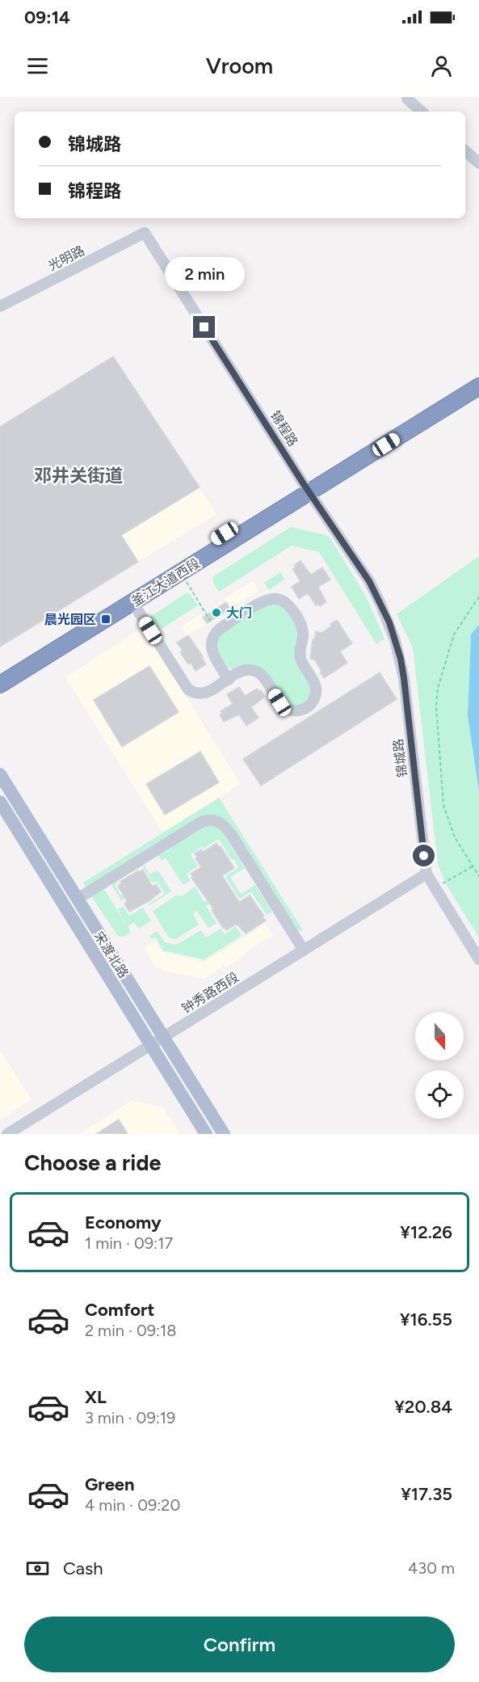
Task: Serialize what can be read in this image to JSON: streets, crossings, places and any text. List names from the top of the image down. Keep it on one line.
{"streets":{"highway":["釜江大道西段"],"main road":["宋渡北路"],"street":["光明路","锦程路","锦城路","钟秀路西段"]},"crossings":[["光明路","锦程路"],["锦程路","釜江大道西段"],["锦程路","锦城路"],["锦城路","钟秀路西段"],["宋渡北路","钟秀路西段"]],"districts":["邓井关街道"],"places":{"other":["大门"],"transit":["晨光园区"]},"north":"bottom","page":{"status":"09:14","header":"Vroom","banner":["锦城路","锦程路"],"bubble":"2 min","heading":"Choose a ride","list":[{"name":"Economy","note":"1 min · 09:17","value":"¥12.26"},{"name":"Comfort","note":"2 min · 09:18","value":"¥16.55"},{"name":"XL","note":"3 min · 09:19","value":"¥20.84"},{"name":"Green","note":"4 min · 09:20","value":"¥17.35"}],"pay":["Cash","430 m"],"buttons":"Confirm"}}
